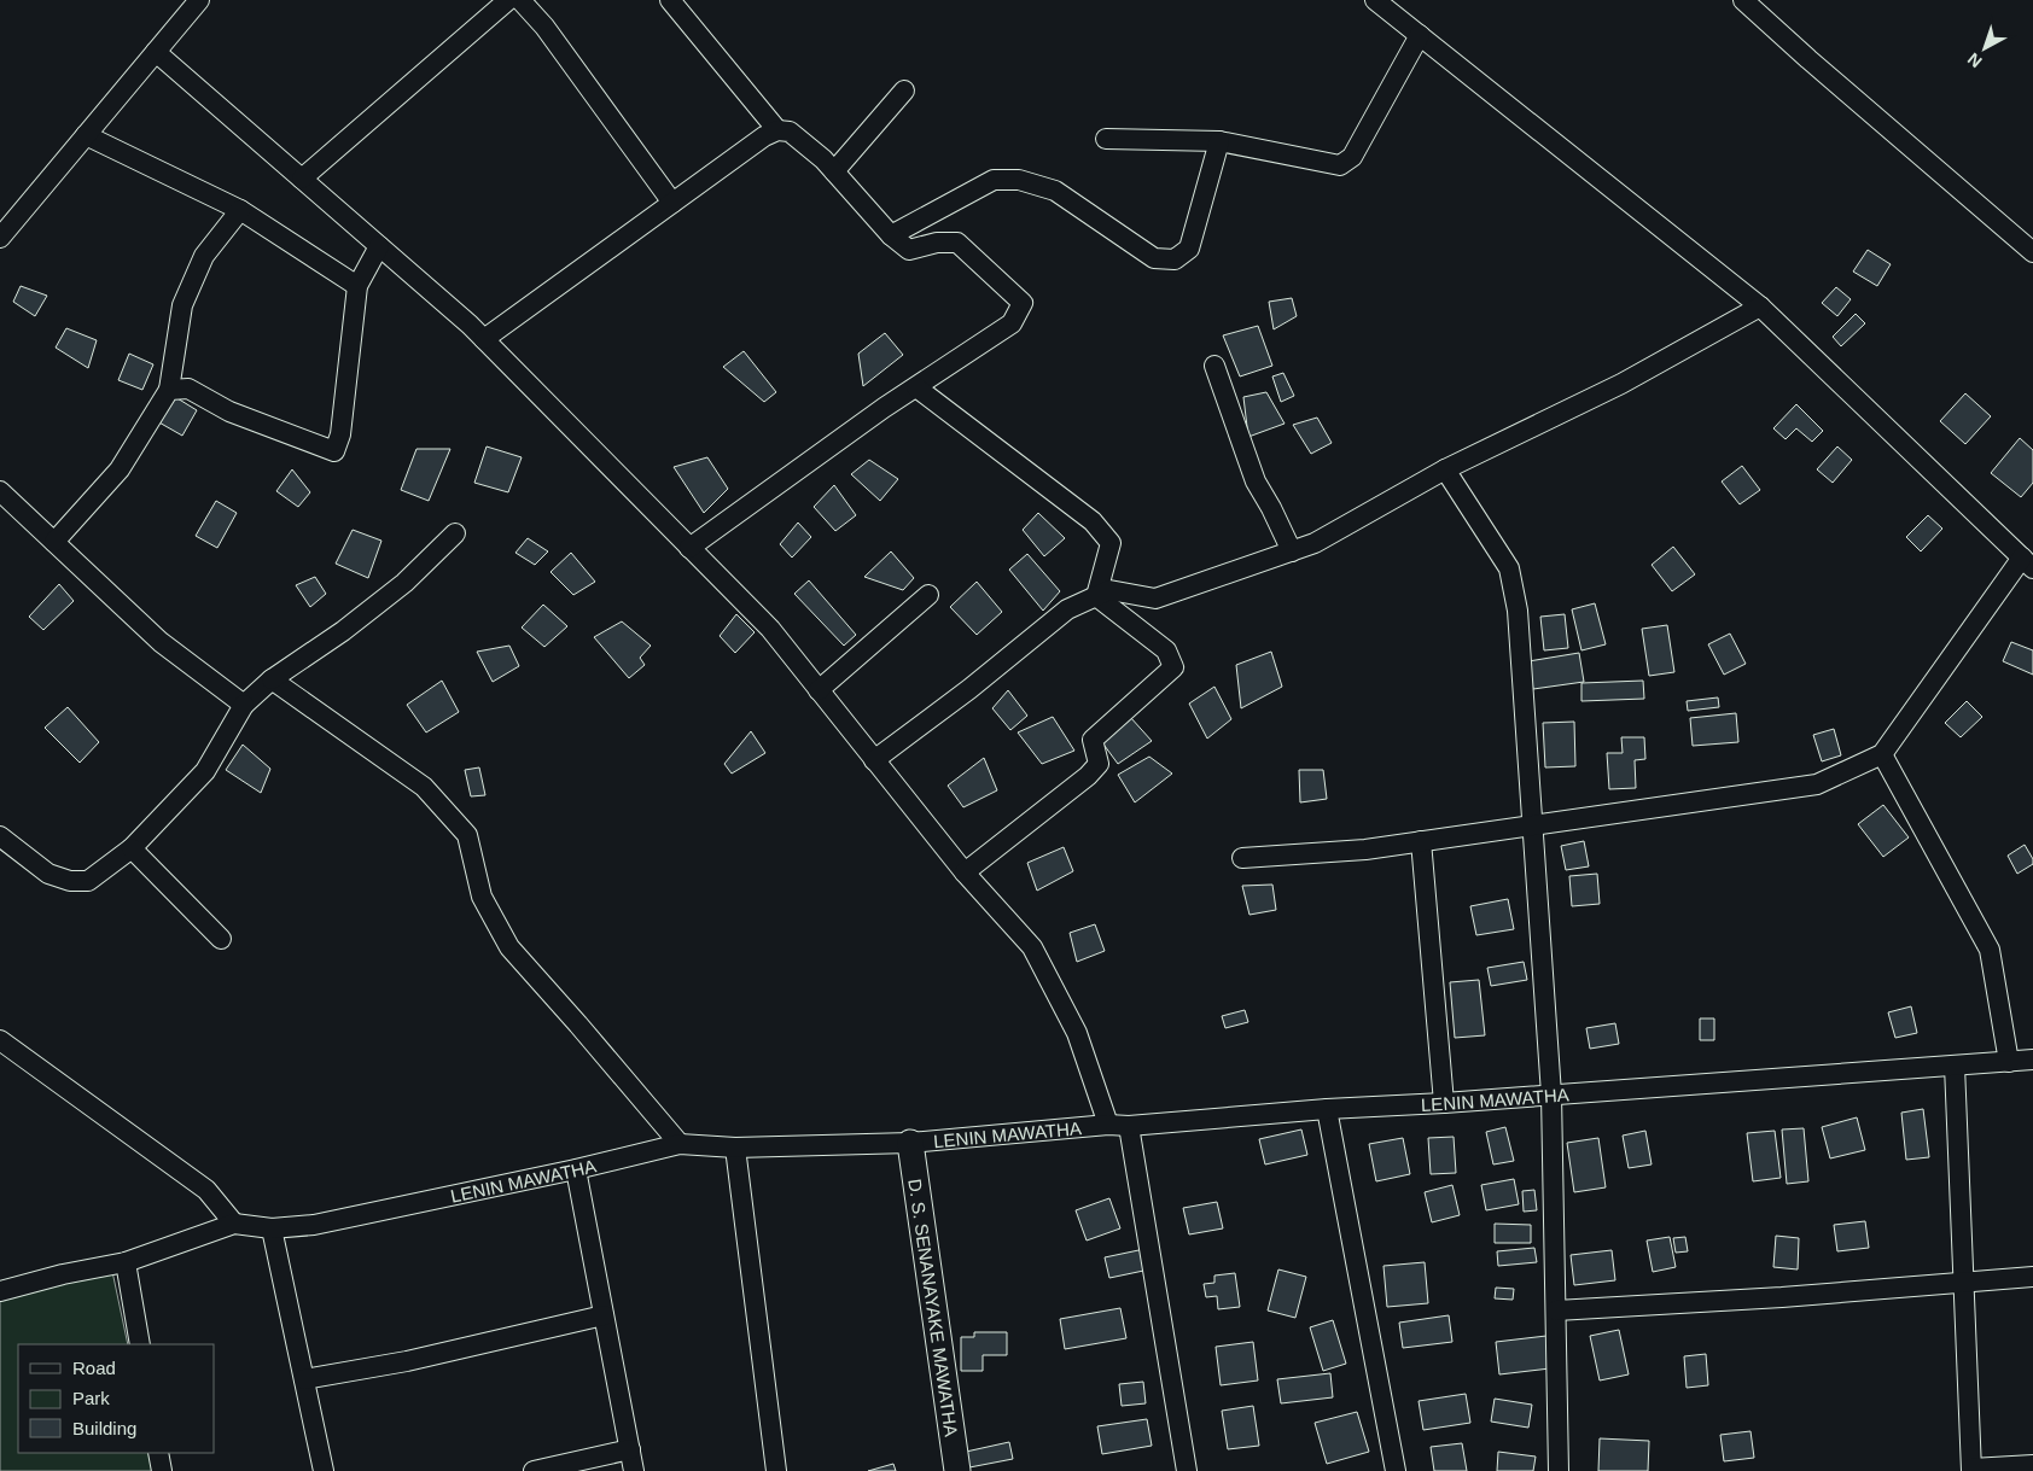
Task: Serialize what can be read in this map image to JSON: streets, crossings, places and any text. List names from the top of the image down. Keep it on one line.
{"streets":{"main road":["D. S. SENANAYAKE MAWATHA"],"street":["LENIN MAWATHA"]},"crossings":[["LENIN MAWATHA","D. S. SENANAYAKE MAWATHA"]],"legend":["Road","Park","Building"],"north":"bottom left"}
